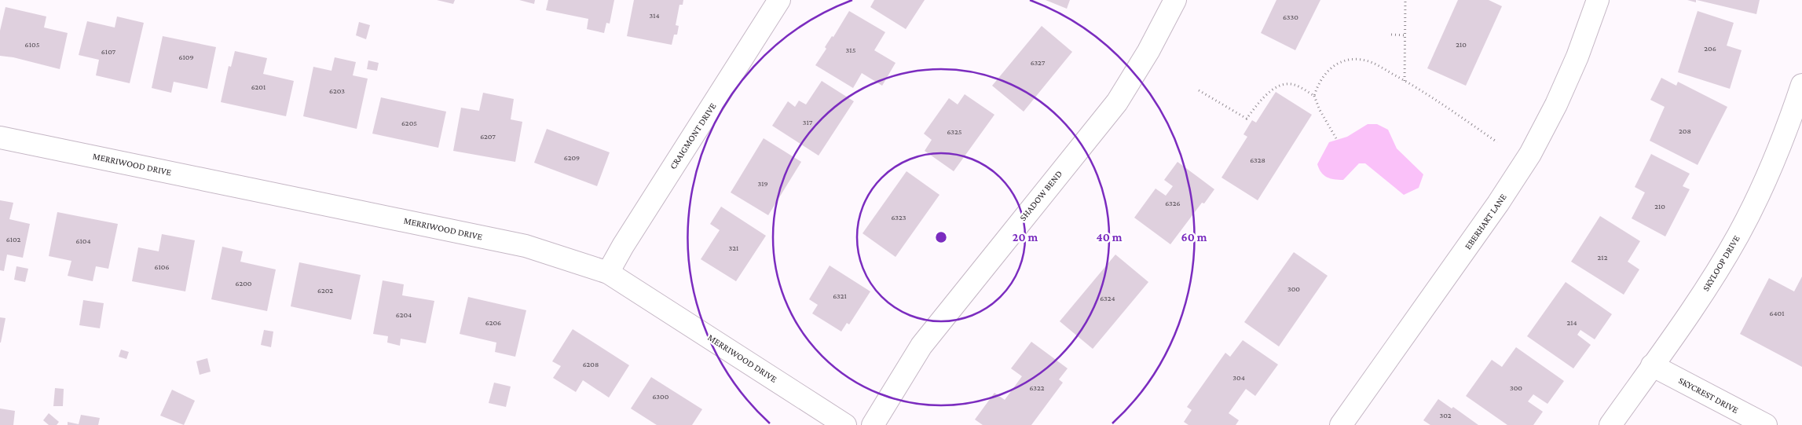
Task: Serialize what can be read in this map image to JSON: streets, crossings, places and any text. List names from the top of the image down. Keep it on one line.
{"streets":{"street":["CRAIGMONT DRIVE","MERRIWOOD DRIVE","SHADOW BEND","EBERHART LANE","SKYLOOP DRIVE","SKYCREST DRIVE"]},"crossings":[["CRAIGMONT DRIVE","MERRIWOOD DRIVE"],["SKYLOOP DRIVE","SKYCREST DRIVE"]],"house_numbers":["314","6330","6105","210","206","315","6107","6109","6327","6201","6203","317","6205","208","6325","6207","6209","6328","319","6326","210","6323","6102","6104","321","212","6106","6200","300","6202","6321","6324","6401","6204","6206","214","6208","304","6322","300","6300","302"],"rings":["20 m","40 m","60 m"]}
